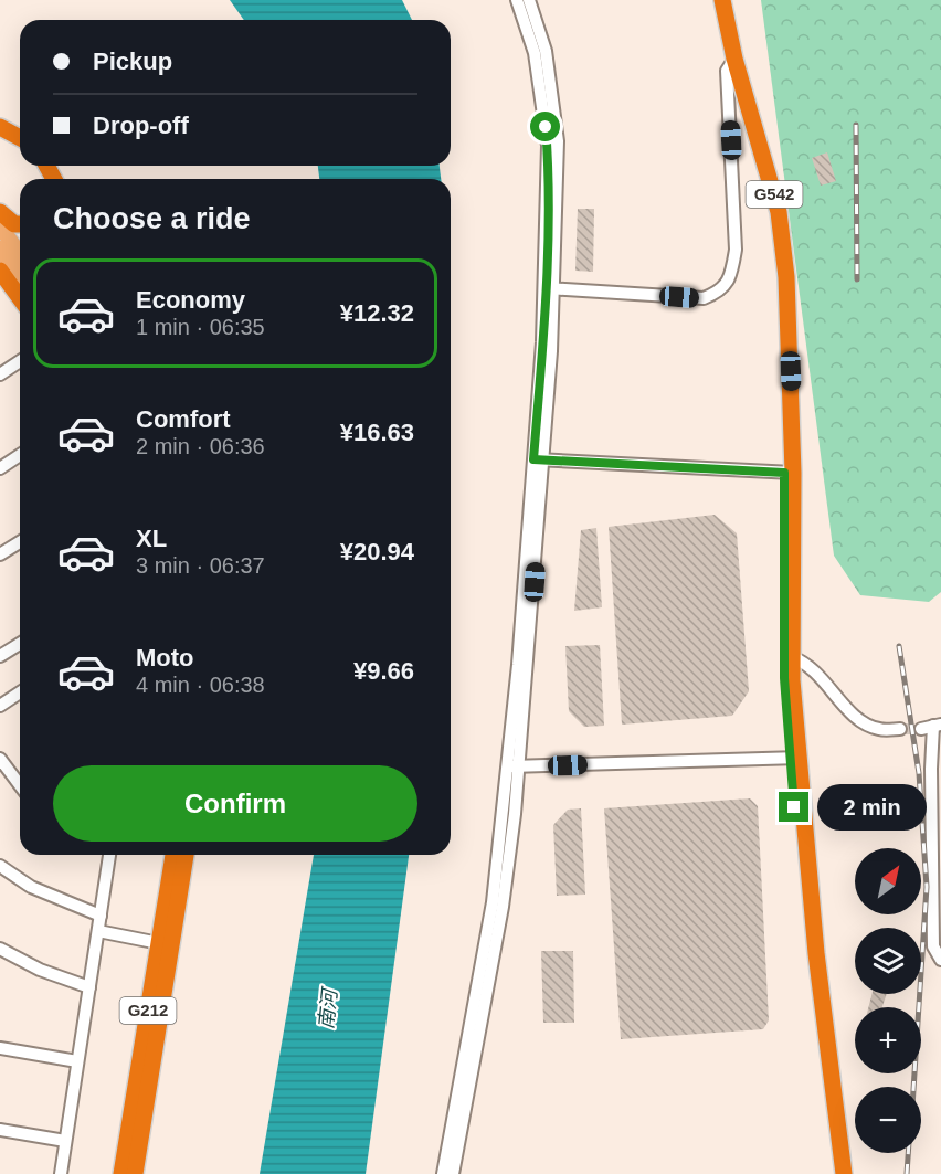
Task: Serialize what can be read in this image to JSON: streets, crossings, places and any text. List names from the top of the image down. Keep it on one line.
{"streets":{"highway":["G542","G212"]},"water":["南河"],"north":"top right","page":{"banner":["Pickup","Drop-off"],"heading":"Choose a ride","list":[{"name":"Economy","note":"1 min · 06:35","value":"¥12.32"},{"name":"Comfort","note":"2 min · 06:36","value":"¥16.63"},{"name":"XL","note":"3 min · 06:37","value":"¥20.94"},{"name":"Moto","note":"4 min · 06:38","value":"¥9.66"}],"buttons":"Confirm","bubble":"2 min","map_buttons":["+","−"]}}
